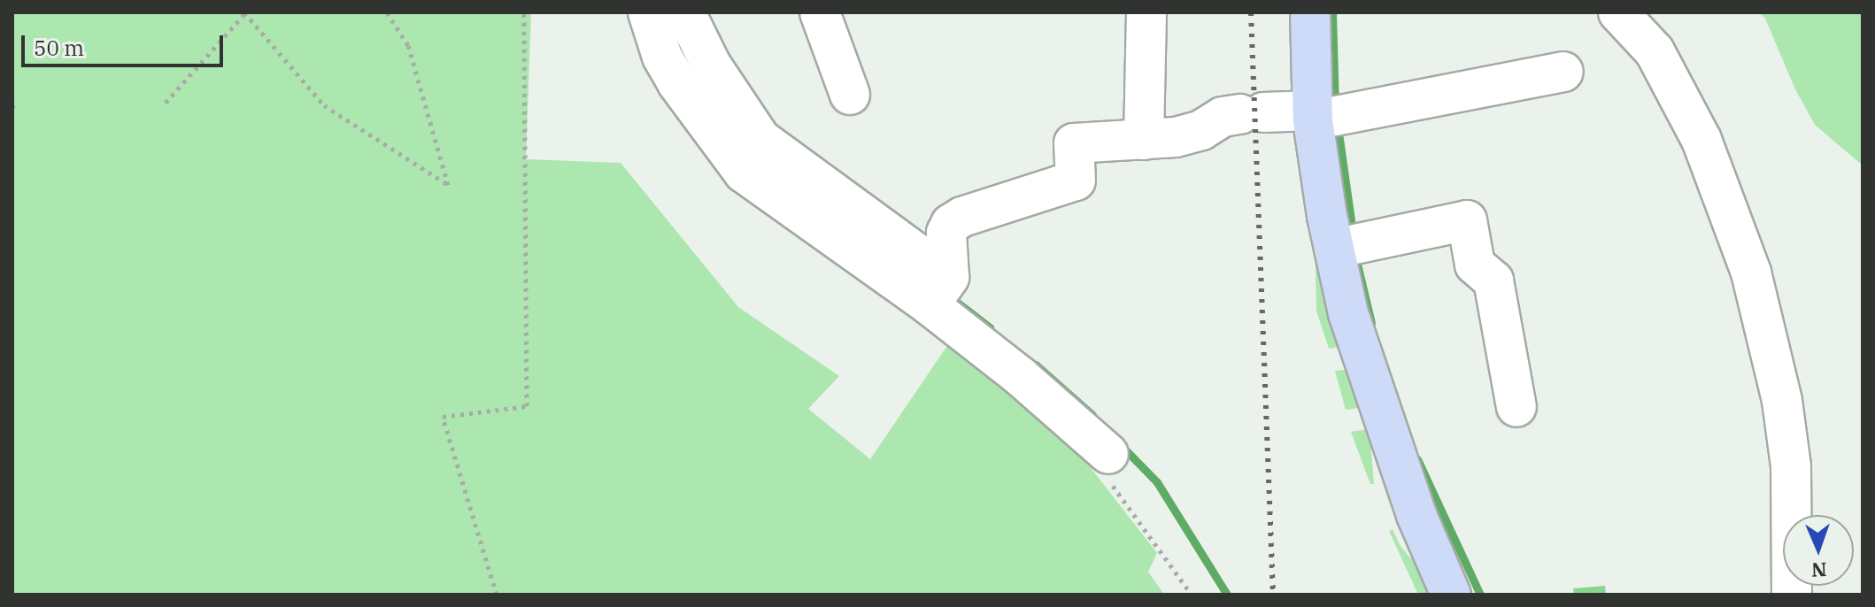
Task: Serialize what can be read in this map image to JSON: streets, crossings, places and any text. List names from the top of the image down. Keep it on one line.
{"scale_bar":"50 m","north":"bottom"}
